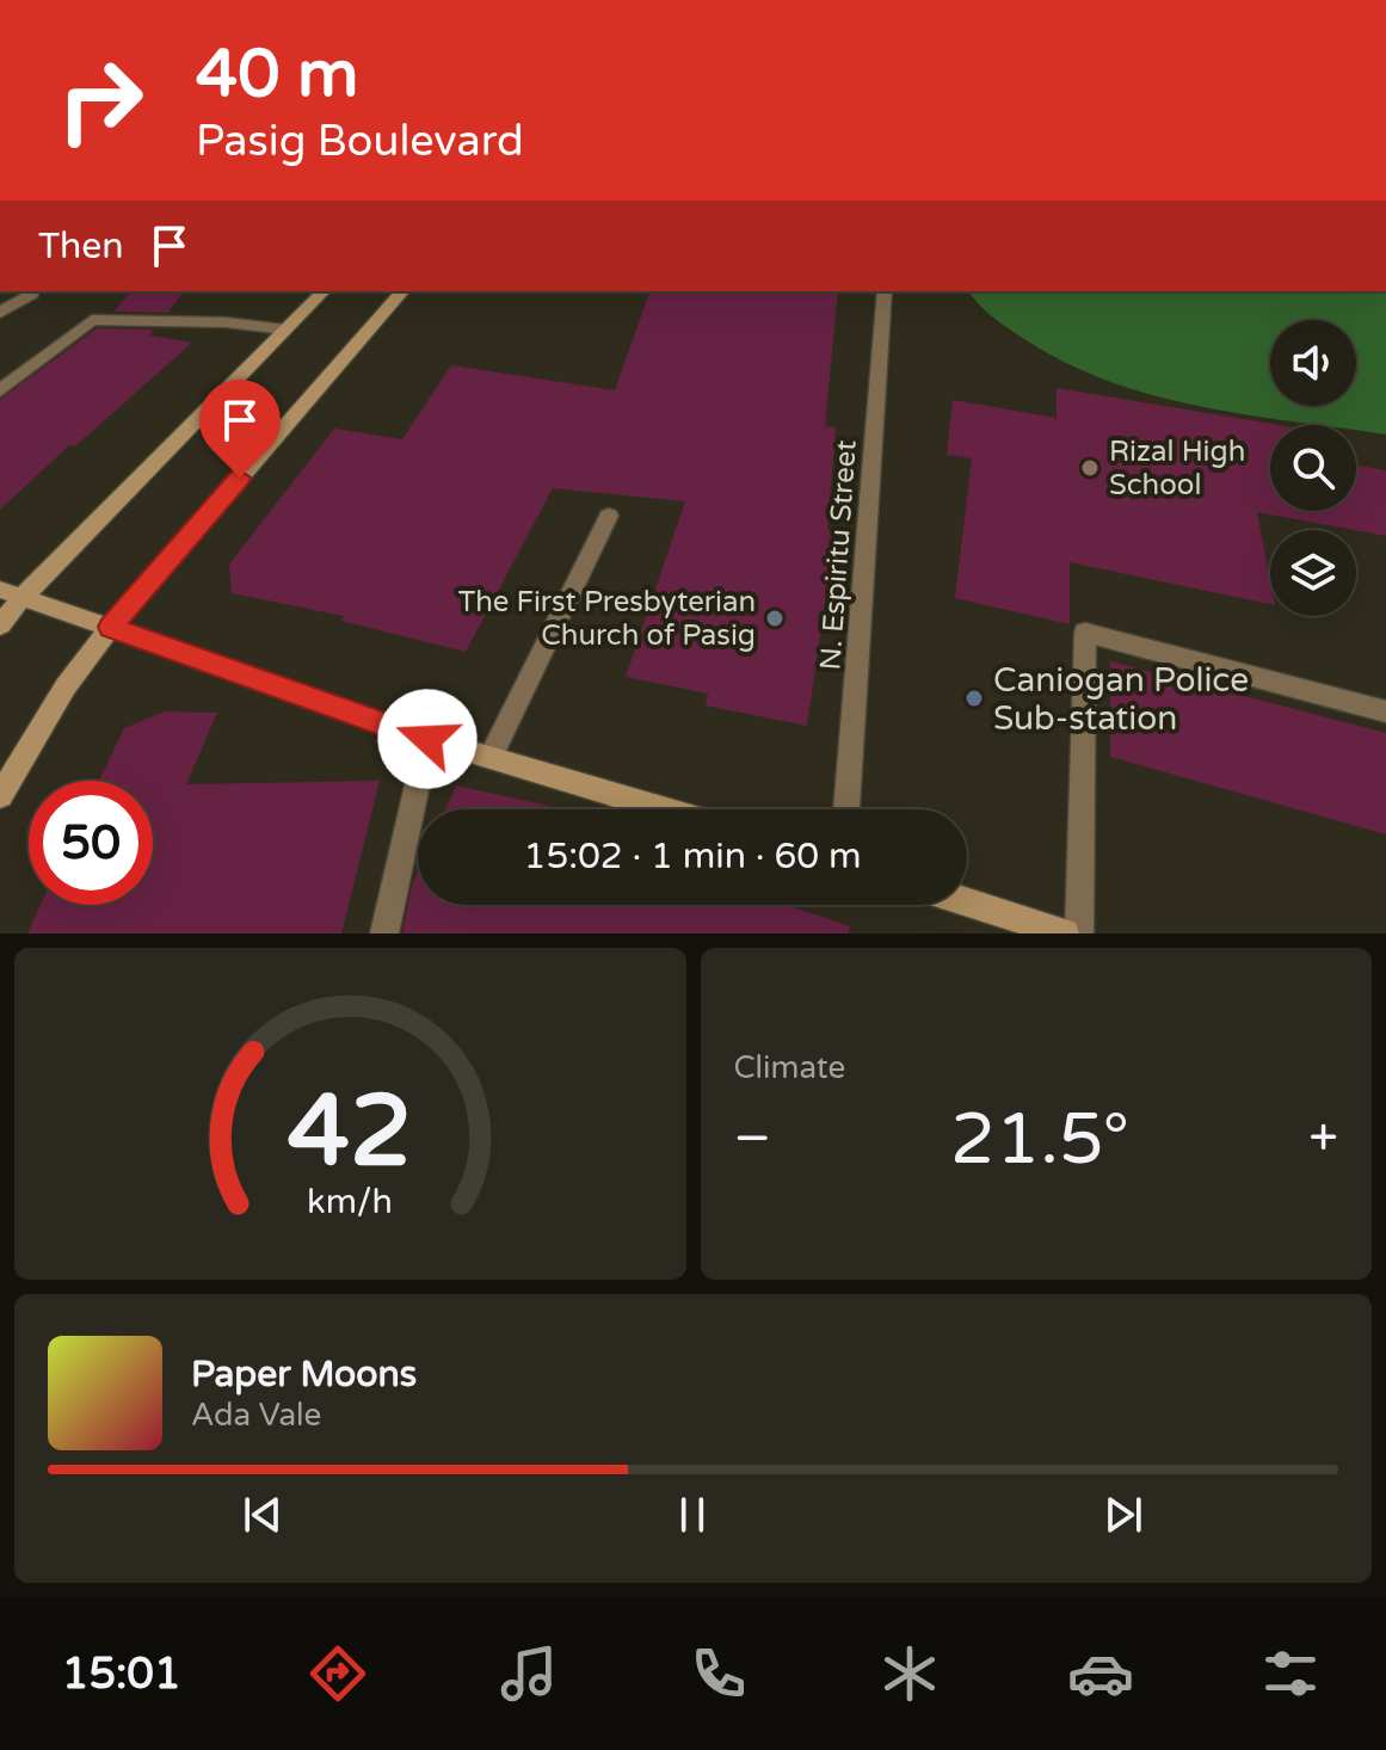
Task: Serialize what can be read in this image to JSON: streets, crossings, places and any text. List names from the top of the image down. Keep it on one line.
{"streets":{"street":["N. Espiritu Street"]},"places":["Rizal High School","The First Presbyterian Church of Pasig","Caniogan Police Sub-station"],"page":{"turn":["40 m","Pasig Boulevard"],"then":"Then","limit":"50","trip":"15:02 · 1 min · 60 m","tile":"Climate","heat":["−","21.5°","+"],"song":["Paper Moons","Ada Vale"],"tabs":"15:01","gauge":["42","km/h"]}}
